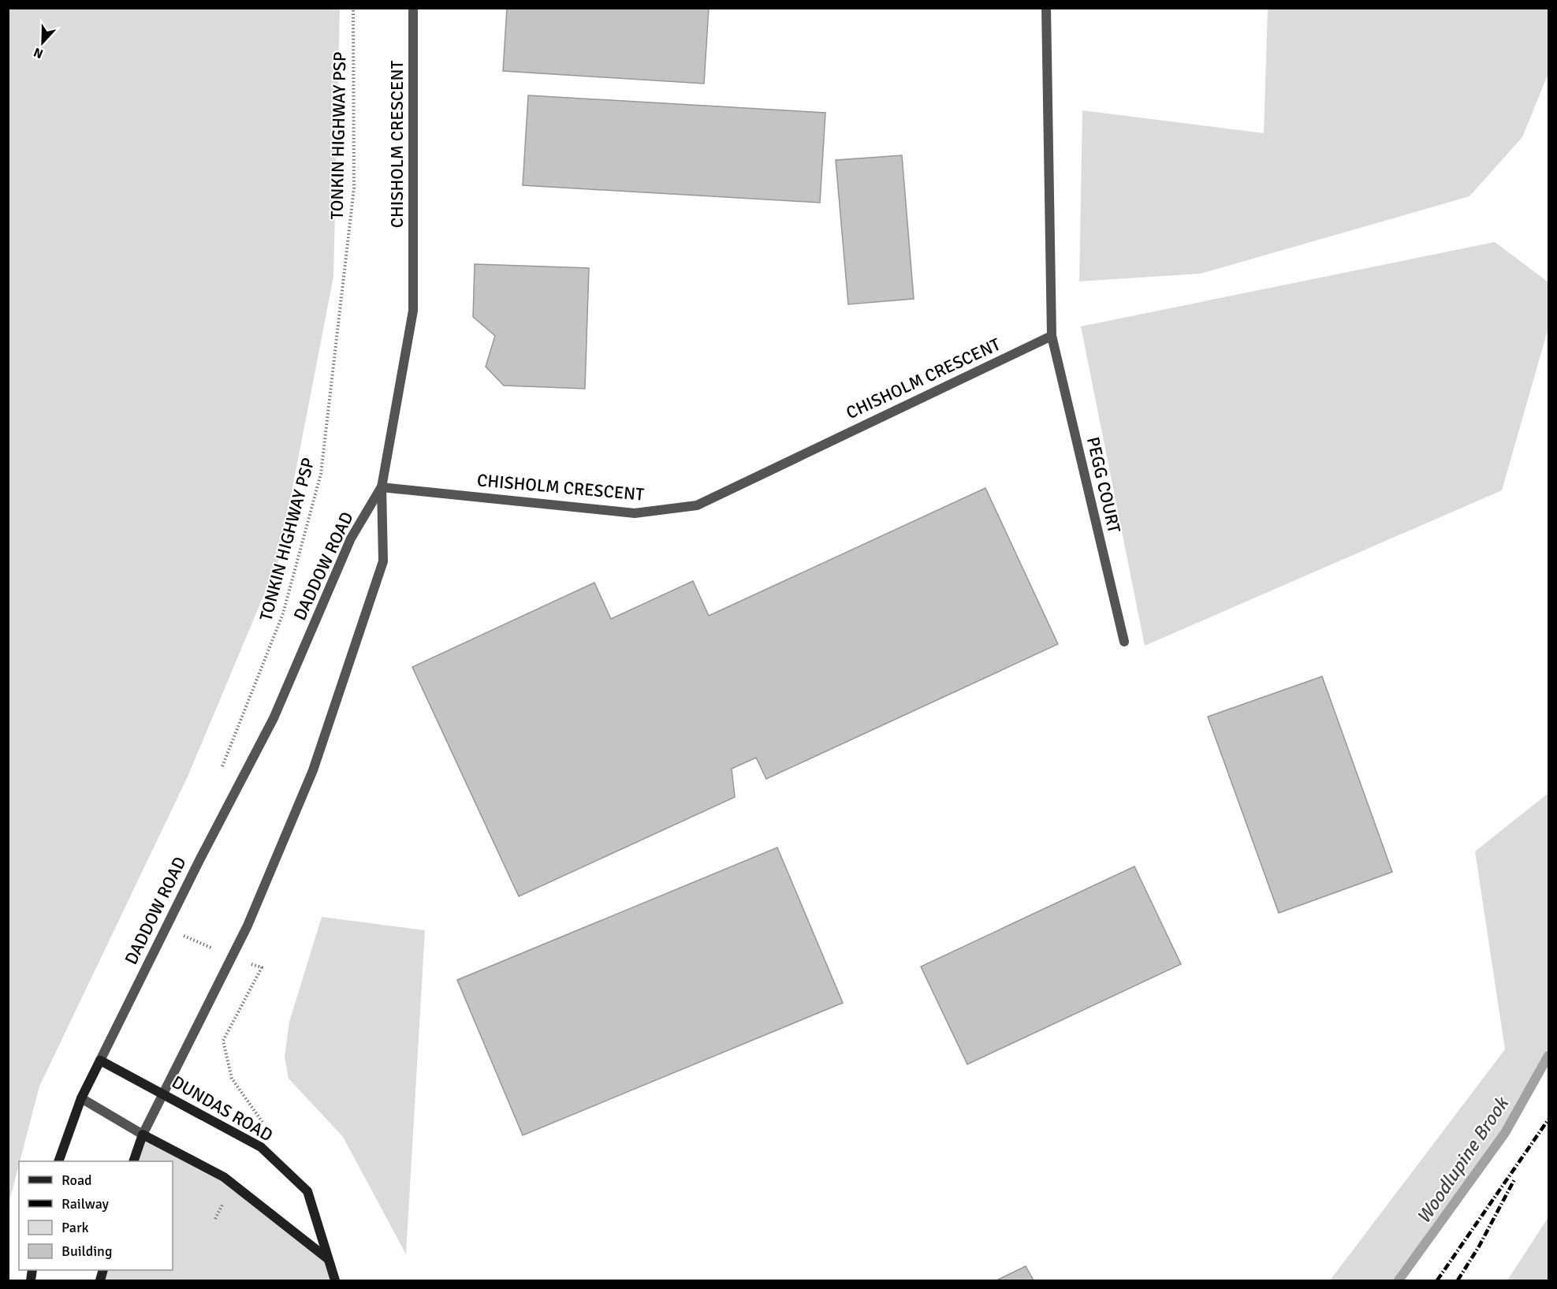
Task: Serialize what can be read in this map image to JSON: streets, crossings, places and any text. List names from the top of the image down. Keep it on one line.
{"streets":{"main road":["DADDOW ROAD","DUNDAS ROAD"],"street":["CHISHOLM CRESCENT","PEGG COURT"],"path":["TONKIN HIGHWAY PSP"]},"crossings":[["CHISHOLM CRESCENT","PEGG COURT"],["CHISHOLM CRESCENT","DADDOW ROAD"],["DADDOW ROAD","DUNDAS ROAD"]],"water":["Woodlupine Brook"],"legend":["Road","Railway","Park","Building"],"north":"bottom"}
